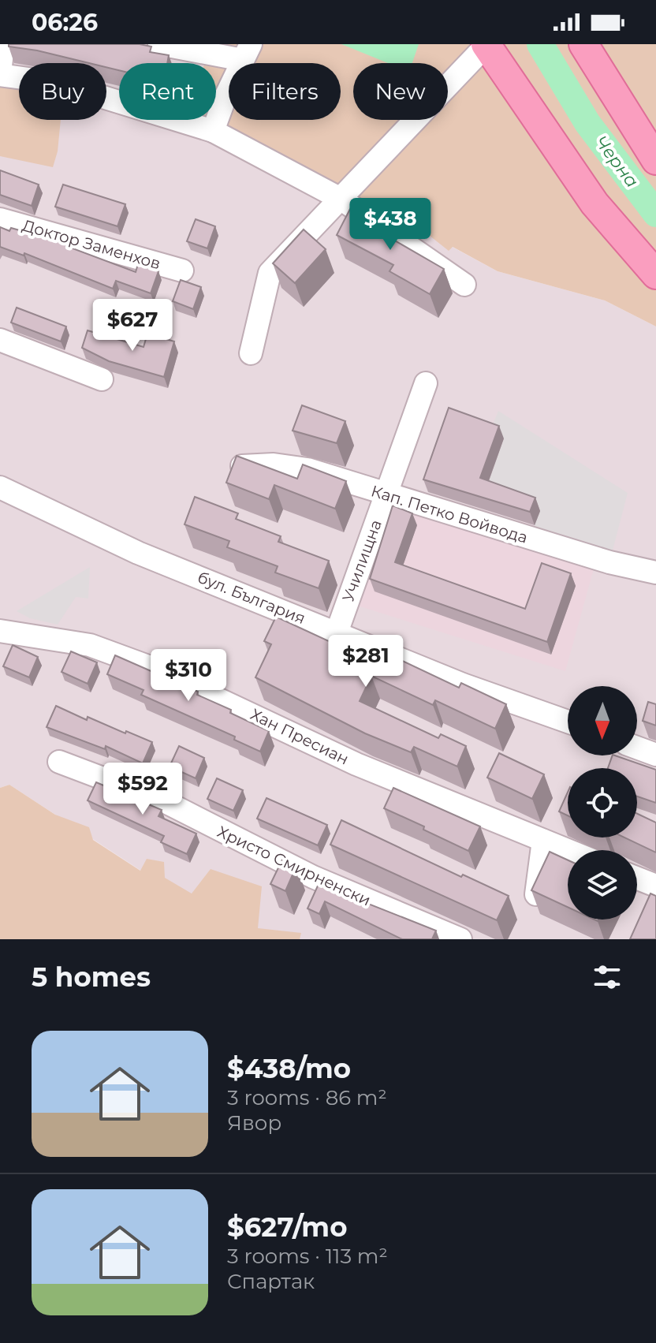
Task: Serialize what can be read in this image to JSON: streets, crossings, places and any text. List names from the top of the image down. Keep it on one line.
{"streets":{"street":["Доктор Заменхов","Кап. Петко Войвода","Училищна","бул. България","Хан Пресиан","Христо Смирненски"]},"crossings":[["Кап. Петко Войвода","Училищна"],["Училищна","бул. България"]],"water":["Черна"],"north":"bottom","page":{"status":"06:26","chip":["Buy","Rent","Filters","New"],"price":["$438","$627","$281","$310","$592"],"heading":"5 homes","list":[{"name":"$438/mo","note":"3 rooms · 86 m² · Явор"},{"name":"$627/mo","note":"3 rooms · 113 m² · Спартак"}]}}
